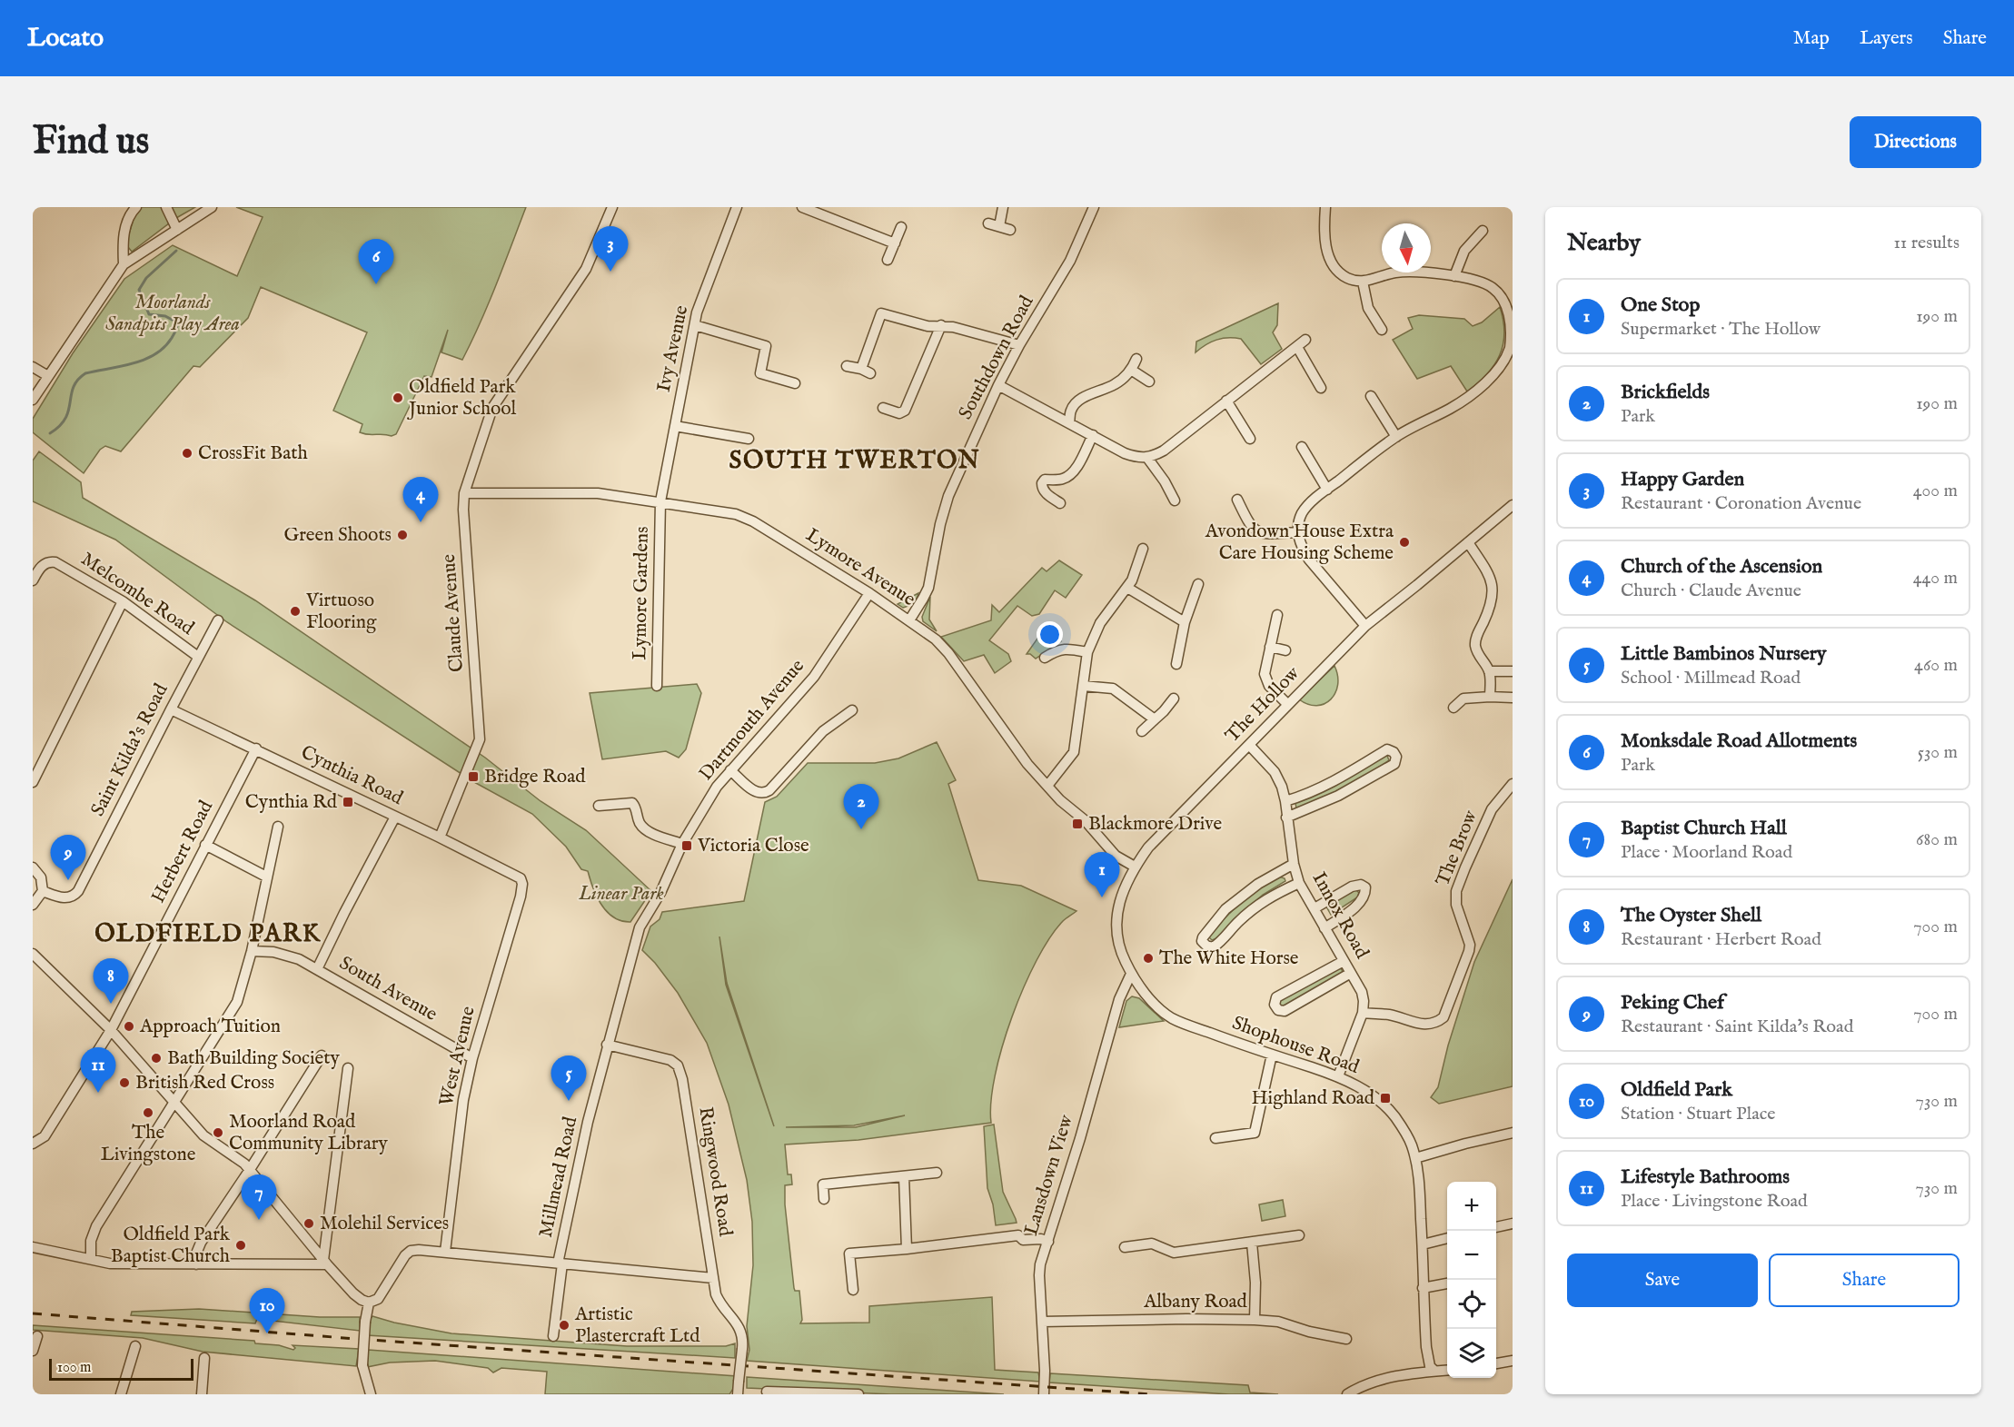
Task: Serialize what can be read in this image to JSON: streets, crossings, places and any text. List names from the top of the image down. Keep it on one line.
{"streets":{"street":["Ivy Avenue","Southdown Road","Lymore Avenue","Lymore Gardens","Melcombe Road","Claude Avenue","The Hollow","Dartmouth Avenue","Saint Kilda's Road","Cynthia Road","The Brow","Herbert Road","Innox Road","South Avenue","Shophouse Road","West Avenue","Ringwood Road","Lansdown View","Millmead Road","Albany Road"]},"crossings":[["Ivy Avenue","Lymore Avenue"],["Ivy Avenue","Lymore Gardens"],["Southdown Road","Lymore Avenue"],["Lymore Avenue","Lymore Gardens"],["Lymore Avenue","Claude Avenue"],["Lymore Avenue","The Hollow"],["Lymore Avenue","Dartmouth Avenue"],["Melcombe Road","Saint Kilda's Road"],["Claude Avenue","Cynthia Road"],["The Hollow","Innox Road"],["The Hollow","Shophouse Road"],["The Hollow","Lansdown View"],["Dartmouth Avenue","Millmead Road"],["Saint Kilda's Road","Cynthia Road"],["Cynthia Road","Herbert Road"],["Cynthia Road","West Avenue"],["The Brow","Innox Road"],["Innox Road","Shophouse Road"],["South Avenue","West Avenue"],["Shophouse Road","Lansdown View"],["Ringwood Road","Millmead Road"],["Lansdown View","Albany Road"]],"districts":["SOUTH TWERTON","OLDFIELD PARK"],"parks":["Moorlands Sandpits Play Area","Linear Park"],"places":{"other":["Oldfield Park Junior School","CrossFit Bath","Green Shoots","Avondown House Extra Care Housing Scheme","Virtuoso Flooring","The White Horse","Approach Tuition","Bath Building Society","British Red Cross","The Livingstone","Moorland Road Community Library","Molehil Services","Oldfield Park Baptist Church","Artistic Plastercraft Ltd"],"transit":["Bridge Road","Cynthia Rd","Blackmore Drive","Victoria Close","Highland Road"]},"scale_bar":"100 m","north":"bottom","page":{"header":"Locato","nav":["Map","Layers","Share"],"buttons":["Directions",["Save","Share"]],"title":"Find us","heading":["Nearby","11 results"],"pins":["3","6","4","2","9","1","8","11","5","7","10"],"list":[{"mark":"1","name":"One Stop","note":"Supermarket · The Hollow","value":"190 m"},{"mark":"2","name":"Brickfields","note":"Park","value":"190 m"},{"mark":"3","name":"Happy Garden","note":"Restaurant · Coronation Avenue","value":"400 m"},{"mark":"4","name":"Church of the Ascension","note":"Church · Claude Avenue","value":"440 m"},{"mark":"5","name":"Little Bambinos Nursery","note":"School · Millmead Road","value":"460 m"},{"mark":"6","name":"Monksdale Road Allotments","note":"Park","value":"530 m"},{"mark":"7","name":"Baptist Church Hall","note":"Place · Moorland Road","value":"680 m"},{"mark":"8","name":"The Oyster Shell","note":"Restaurant · Herbert Road","value":"700 m"},{"mark":"9","name":"Peking Chef","note":"Restaurant · Saint Kilda's Road","value":"700 m"},{"mark":"10","name":"Oldfield Park","note":"Station · Stuart Place","value":"730 m"},{"mark":"11","name":"Lifestyle Bathrooms","note":"Place · Livingstone Road","value":"730 m"}],"map_buttons":["+","−"],"scale":"100 m"}}
